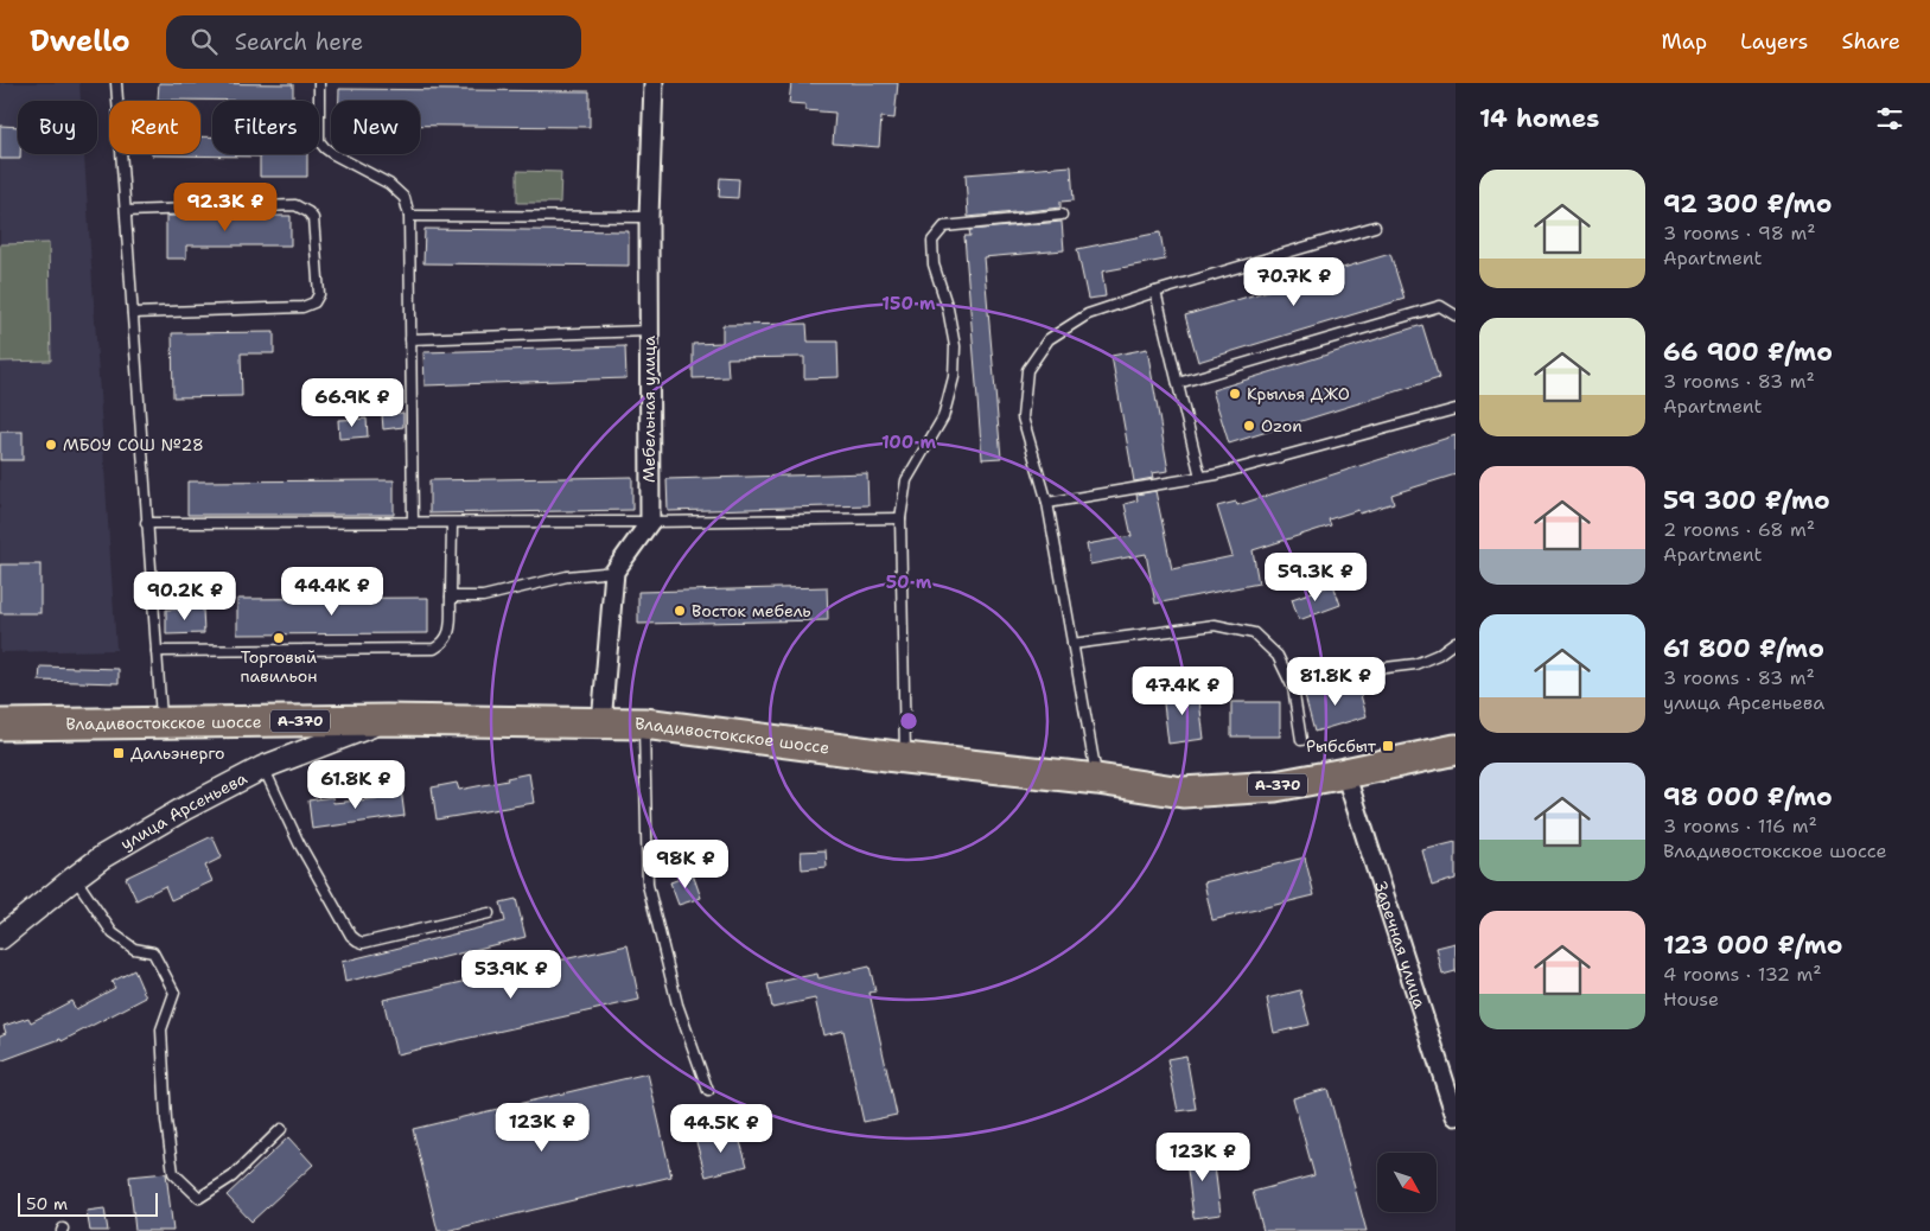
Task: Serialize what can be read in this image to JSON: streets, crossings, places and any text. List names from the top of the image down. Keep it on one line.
{"streets":{"highway":["А-370","Владивостокское шоссе"],"street":["Мебельная улица","улица Арсеньева","Заречная улица"]},"crossings":[["Владивостокское шоссе","улица Арсеньева"],["Владивостокское шоссе","Заречная улица"]],"places":{"other":["Крылья ДЖО","Ozon","МБОУ СОШ №28","Восток мебель","Торговый павильон"],"transit":["Рыбсбыт","Дальэнерго"]},"scale_bar":"50 m","north":"bottom right","page":{"header":"Dwello","search":"Search here","nav":["Map","Layers","Share"],"heading":"14 homes","chip":["Buy","Rent","Filters","New"],"list":[{"name":"92 300 ₽/mo","note":"3 rooms · 98 m² · Apartment"},{"name":"66 900 ₽/mo","note":"3 rooms · 83 m² · Apartment"},{"name":"59 300 ₽/mo","note":"2 rooms · 68 m² · Apartment"},{"name":"61 800 ₽/mo","note":"3 rooms · 83 m² · улица Арсеньева"},{"name":"98 000 ₽/mo","note":"3 rooms · 116 m² · Владивостокское шоссе"},{"name":"123 000 ₽/mo","note":"4 rooms · 132 m² · House"}],"price":["92.3K ₽","70.7K ₽","66.9K ₽","59.3K ₽","44.4K ₽","90.2K ₽","81.8K ₽","47.4K ₽","61.8K ₽","98K ₽","53.9K ₽","123K ₽","44.5K ₽","123K ₽"],"scale":"50 m"},"rings":["150 m","100 m","50 m"]}
